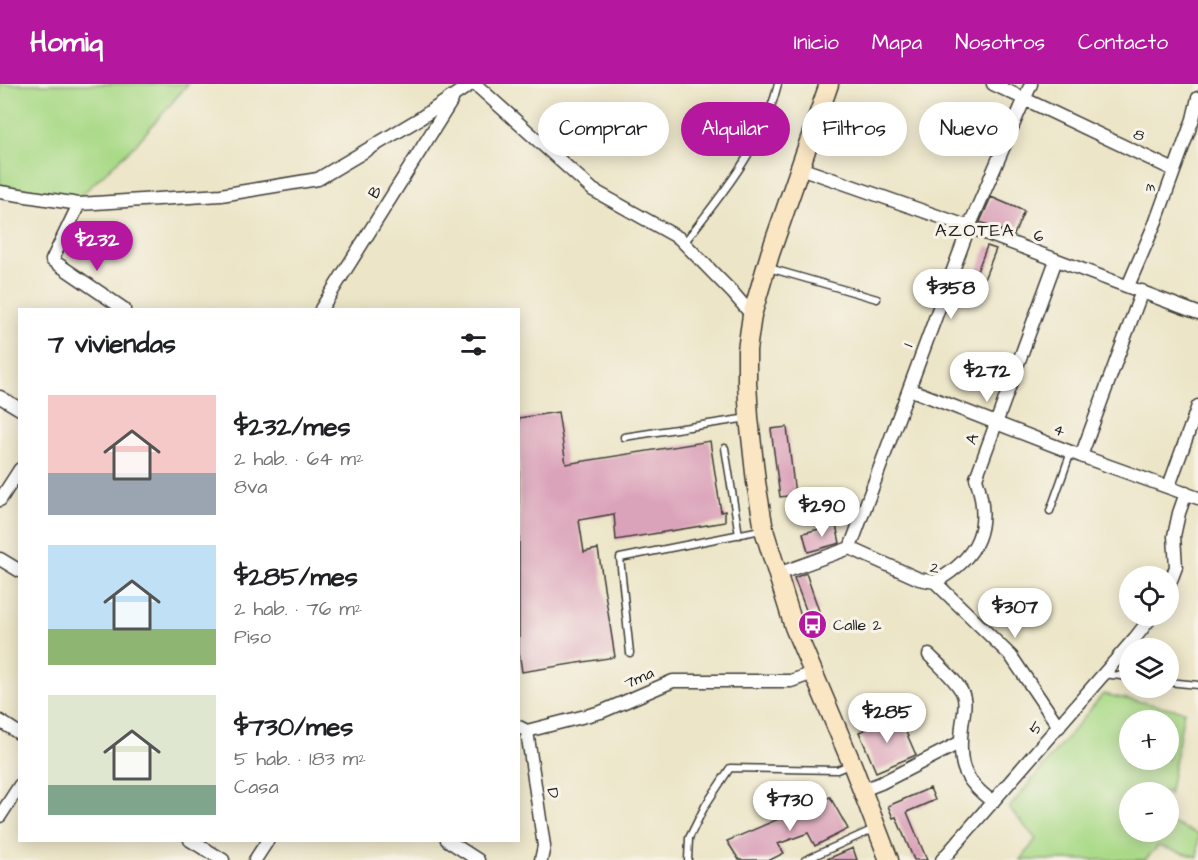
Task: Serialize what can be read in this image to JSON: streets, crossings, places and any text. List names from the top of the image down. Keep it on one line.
{"streets":{"street":["8","3","B","6","1","4","A","2","7ma","5","D"]},"crossings":[["8","3"],["8","1"],["3","6"],["6","1"],["6","A"],["1","4"],["1","2"],["4","A"],["A","2"],["2","5"],["7ma","D"]],"districts":["AZOTEA"],"places":{"bus stop":["Calle 2"]},"page":{"header":"Homiq","nav":["Inicio","Mapa","Nosotros","Contacto"],"chip":["Comprar","Alquilar","Filtros","Nuevo"],"price":["$232","$358","$272","$290","$307","$285","$730"],"heading":"7 viviendas","list":[{"name":"$232/mes","note":"2 hab. · 64 m² · 8va"},{"name":"$285/mes","note":"2 hab. · 76 m² · Piso"},{"name":"$730/mes","note":"5 hab. · 183 m² · Casa"}],"map_buttons":["+","−"]}}
